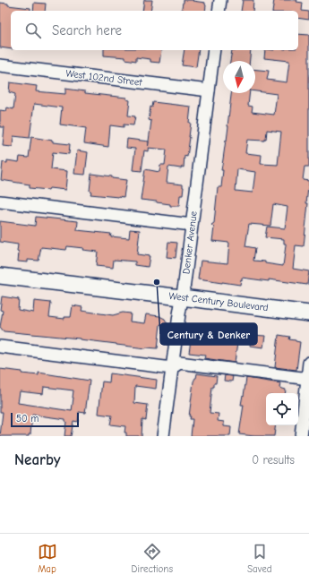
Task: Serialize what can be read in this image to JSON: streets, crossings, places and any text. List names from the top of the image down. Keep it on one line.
{"streets":{"main road":["West Century Boulevard"],"street":["West 102nd Street","Denker Avenue"]},"crossings":[["West 102nd Street","Denker Avenue"],["Denker Avenue","West Century Boulevard"]],"places":["Century & Denker"],"scale_bar":"50 m","north":"bottom","page":{"search":"Search here","scale":"50 m","heading":["Nearby","0 results"],"nav":["Map","Directions","Saved"]}}
